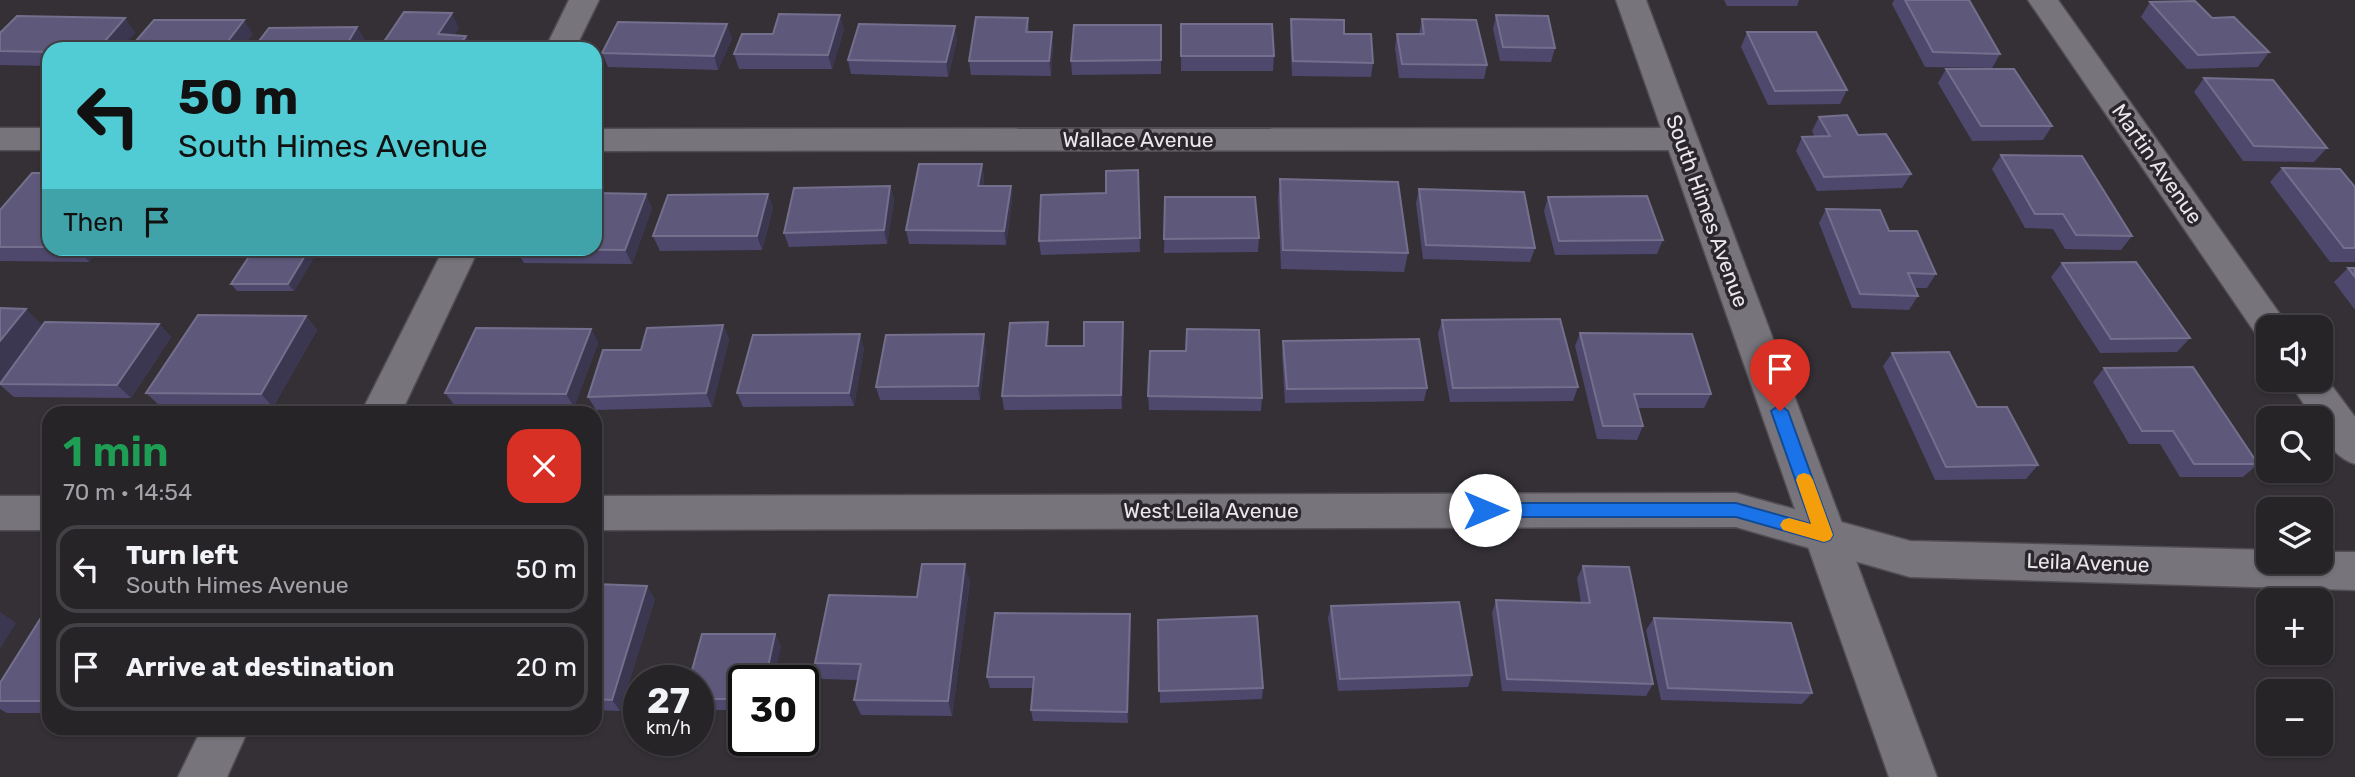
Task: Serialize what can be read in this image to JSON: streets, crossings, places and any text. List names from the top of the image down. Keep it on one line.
{"streets":{"street":["Wallace Avenue","Martin Avenue","South Himes Avenue","West Leila Avenue","Leila Avenue"]},"crossings":[["Wallace Avenue","South Himes Avenue"],["South Himes Avenue","West Leila Avenue"],["South Himes Avenue","Leila Avenue"],["West Leila Avenue","Leila Avenue"]],"page":{"turn":["50 m","South Himes Avenue"],"then":"Then","map_buttons":["+","−"],"heading":["1 min","70 m · 14:54"],"list":[{"name":"Turn left","note":"South Himes Avenue","value":"50 m"},{"name":"Arrive at destination","value":"20 m"}],"speed":"27 km/h","limit":"30"}}
